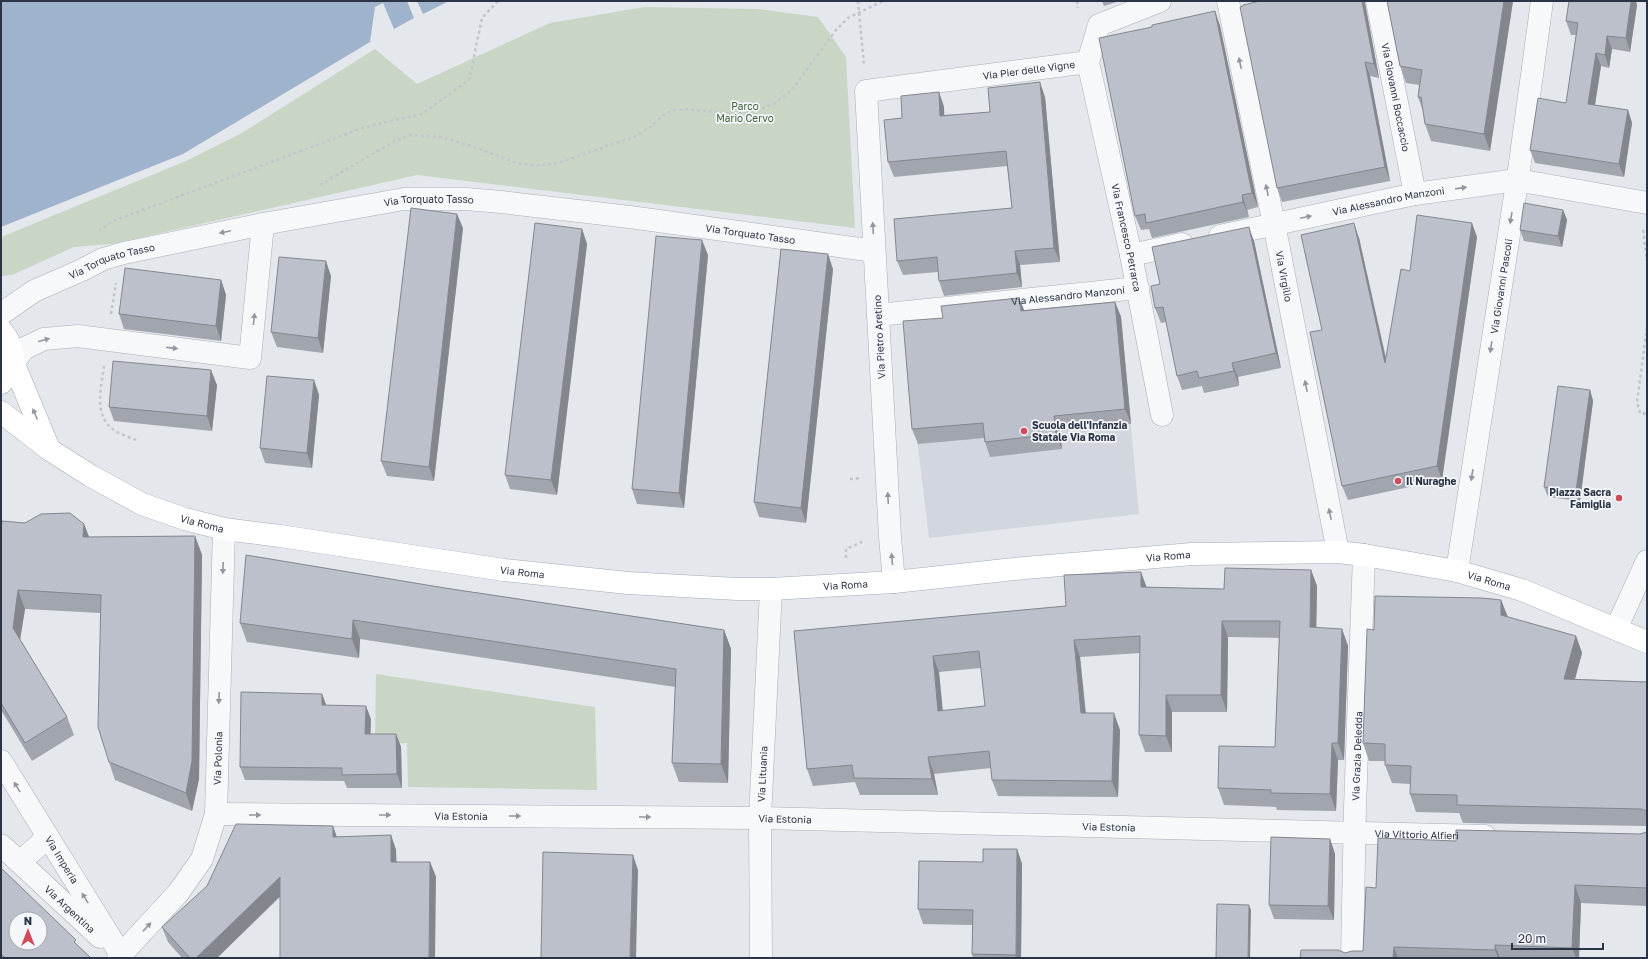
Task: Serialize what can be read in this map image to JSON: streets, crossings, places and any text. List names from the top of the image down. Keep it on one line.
{"streets":{"main road":["Via Roma"],"street":["Via Pier delle Vigne","Via Giovanni Boccaccio","Via Torquato Tasso","Via Alessandro Manzoni","Via Francesco Petrarca","Via Virgilio","Via Giovanni Pascoli","Via Pietro Aretino","Via Grazia Deledda","Via Polonia","Via Lituania","Via Estonia","Via Vittorio Alfieri","Via Imperia","Via Argentina"]},"crossings":[["Via Pier delle Vigne","Via Francesco Petrarca"],["Via Pier delle Vigne","Via Pietro Aretino"],["Via Giovanni Boccaccio","Via Alessandro Manzoni"],["Via Torquato Tasso","Via Pietro Aretino"],["Via Alessandro Manzoni","Via Francesco Petrarca"],["Via Alessandro Manzoni","Via Virgilio"],["Via Alessandro Manzoni","Via Giovanni Pascoli"],["Via Alessandro Manzoni","Via Pietro Aretino"],["Via Virgilio","Via Roma"],["Via Giovanni Pascoli","Via Roma"],["Via Pietro Aretino","Via Roma"],["Via Roma","Via Grazia Deledda"],["Via Roma","Via Polonia"],["Via Roma","Via Lituania"],["Via Grazia Deledda","Via Estonia"],["Via Grazia Deledda","Via Vittorio Alfieri"],["Via Polonia","Via Estonia"],["Via Polonia","Via Imperia"],["Via Polonia","Via Argentina"],["Via Lituania","Via Estonia"],["Via Estonia","Via Vittorio Alfieri"],["Via Imperia","Via Argentina"]],"one_way":["Via Virgilio","Via Giovanni Pascoli","Via Pietro Aretino","Via Estonia","Via Imperia"],"parks":["Parco Mario Cervo"],"places":["Scuola dell'Infanzia Statale Via Roma","Il Nuraghe","Piazza Sacra Famiglia"],"scale_bar":"20 m","north":"top"}
